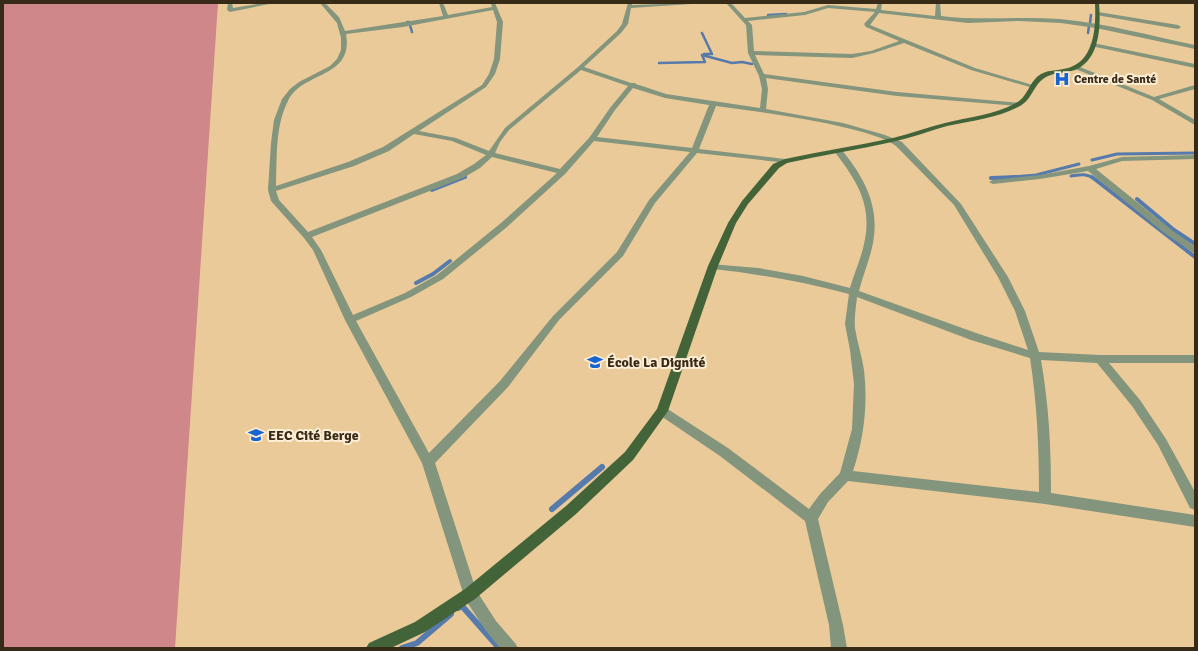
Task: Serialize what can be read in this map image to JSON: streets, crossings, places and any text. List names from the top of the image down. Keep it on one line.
{"places":{"hospital":["Centre de Santé"],"school or university":["École La Dignité","EEC Cité Berge"]}}
